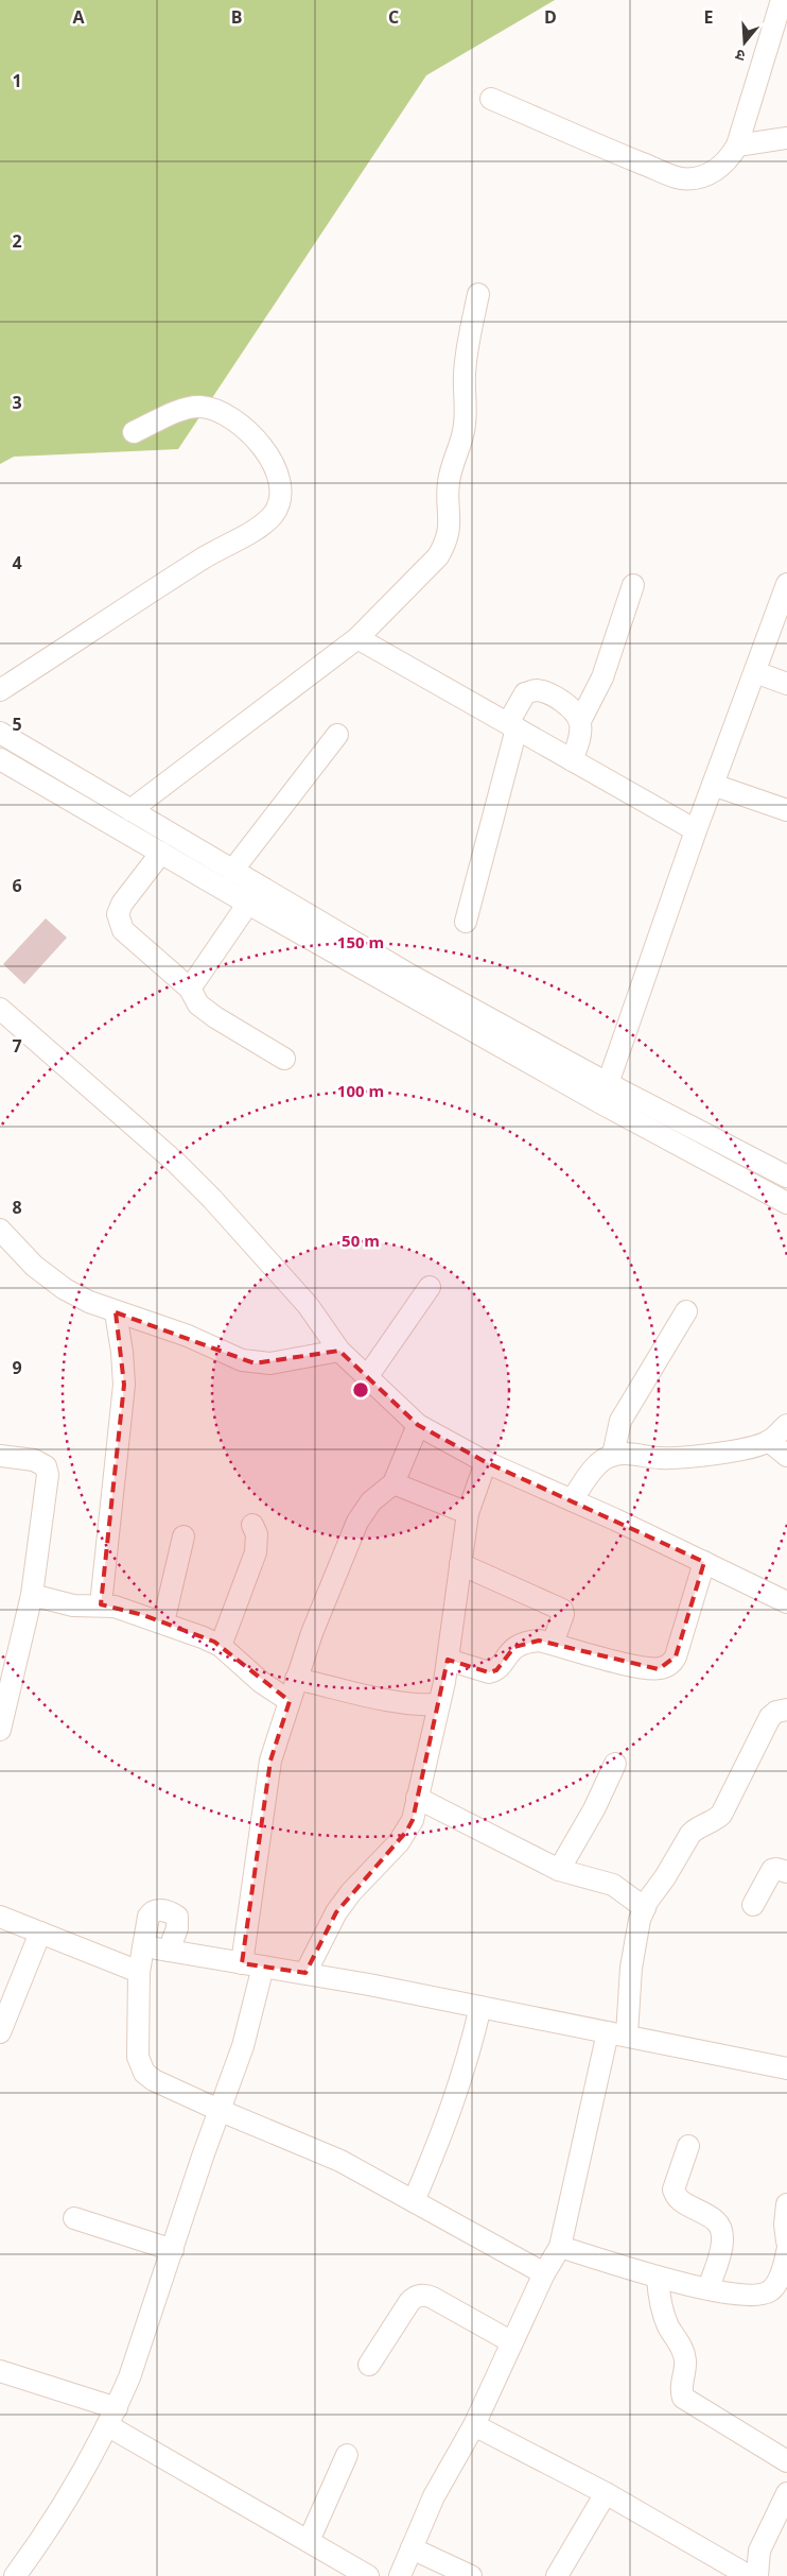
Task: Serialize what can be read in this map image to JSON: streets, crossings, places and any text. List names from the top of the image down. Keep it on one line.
{"north":"bottom","grid":{"columns":["A","B","C","D","E"],"rows":["1","2","3","4","5","6","7","8","9"]},"rings":["150 m","100 m","50 m"]}
